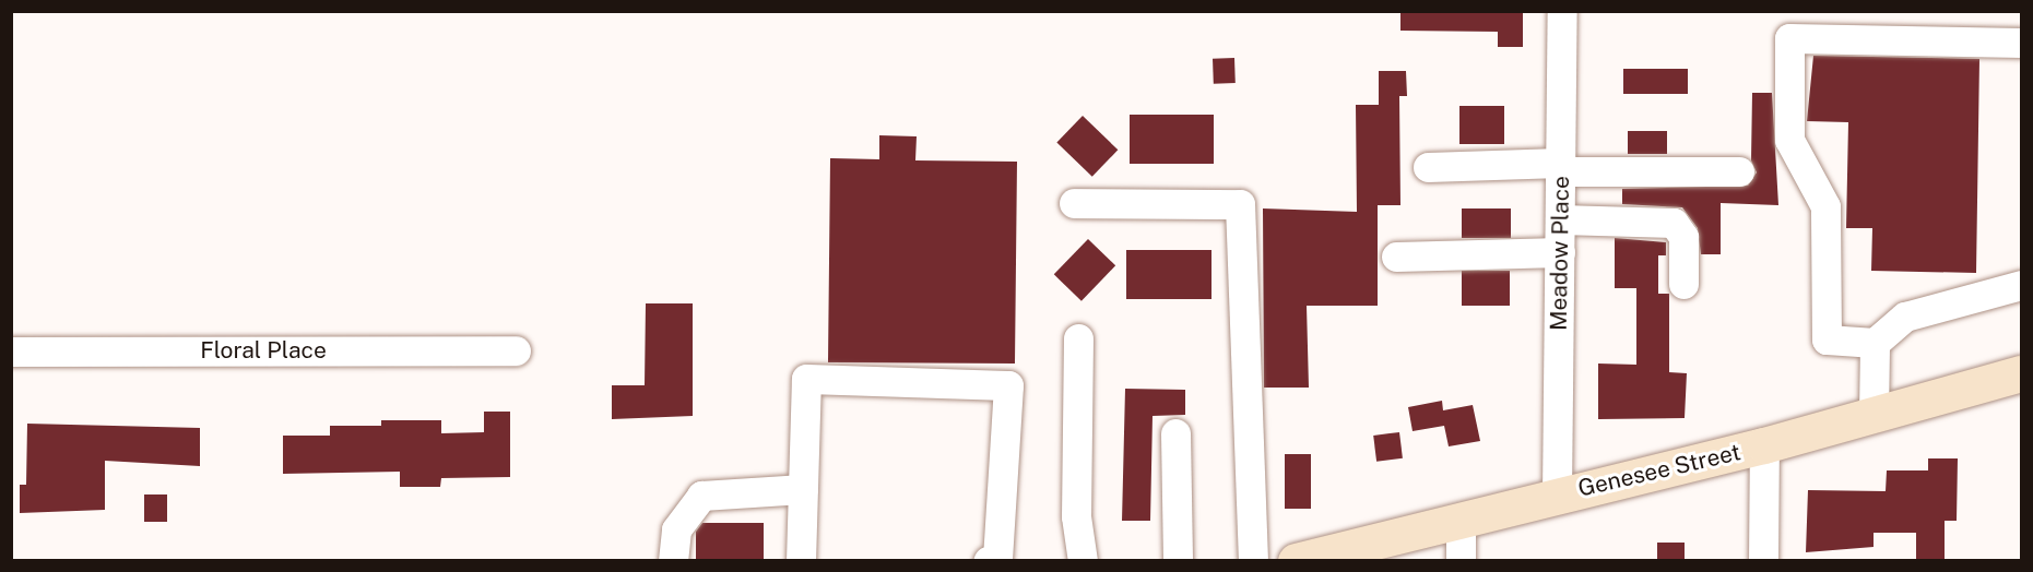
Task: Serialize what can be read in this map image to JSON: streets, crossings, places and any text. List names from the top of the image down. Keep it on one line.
{"streets":{"main road":["Genesee Street"],"street":["Meadow Place","Floral Place"]},"crossings":[["Meadow Place","Genesee Street"]]}
